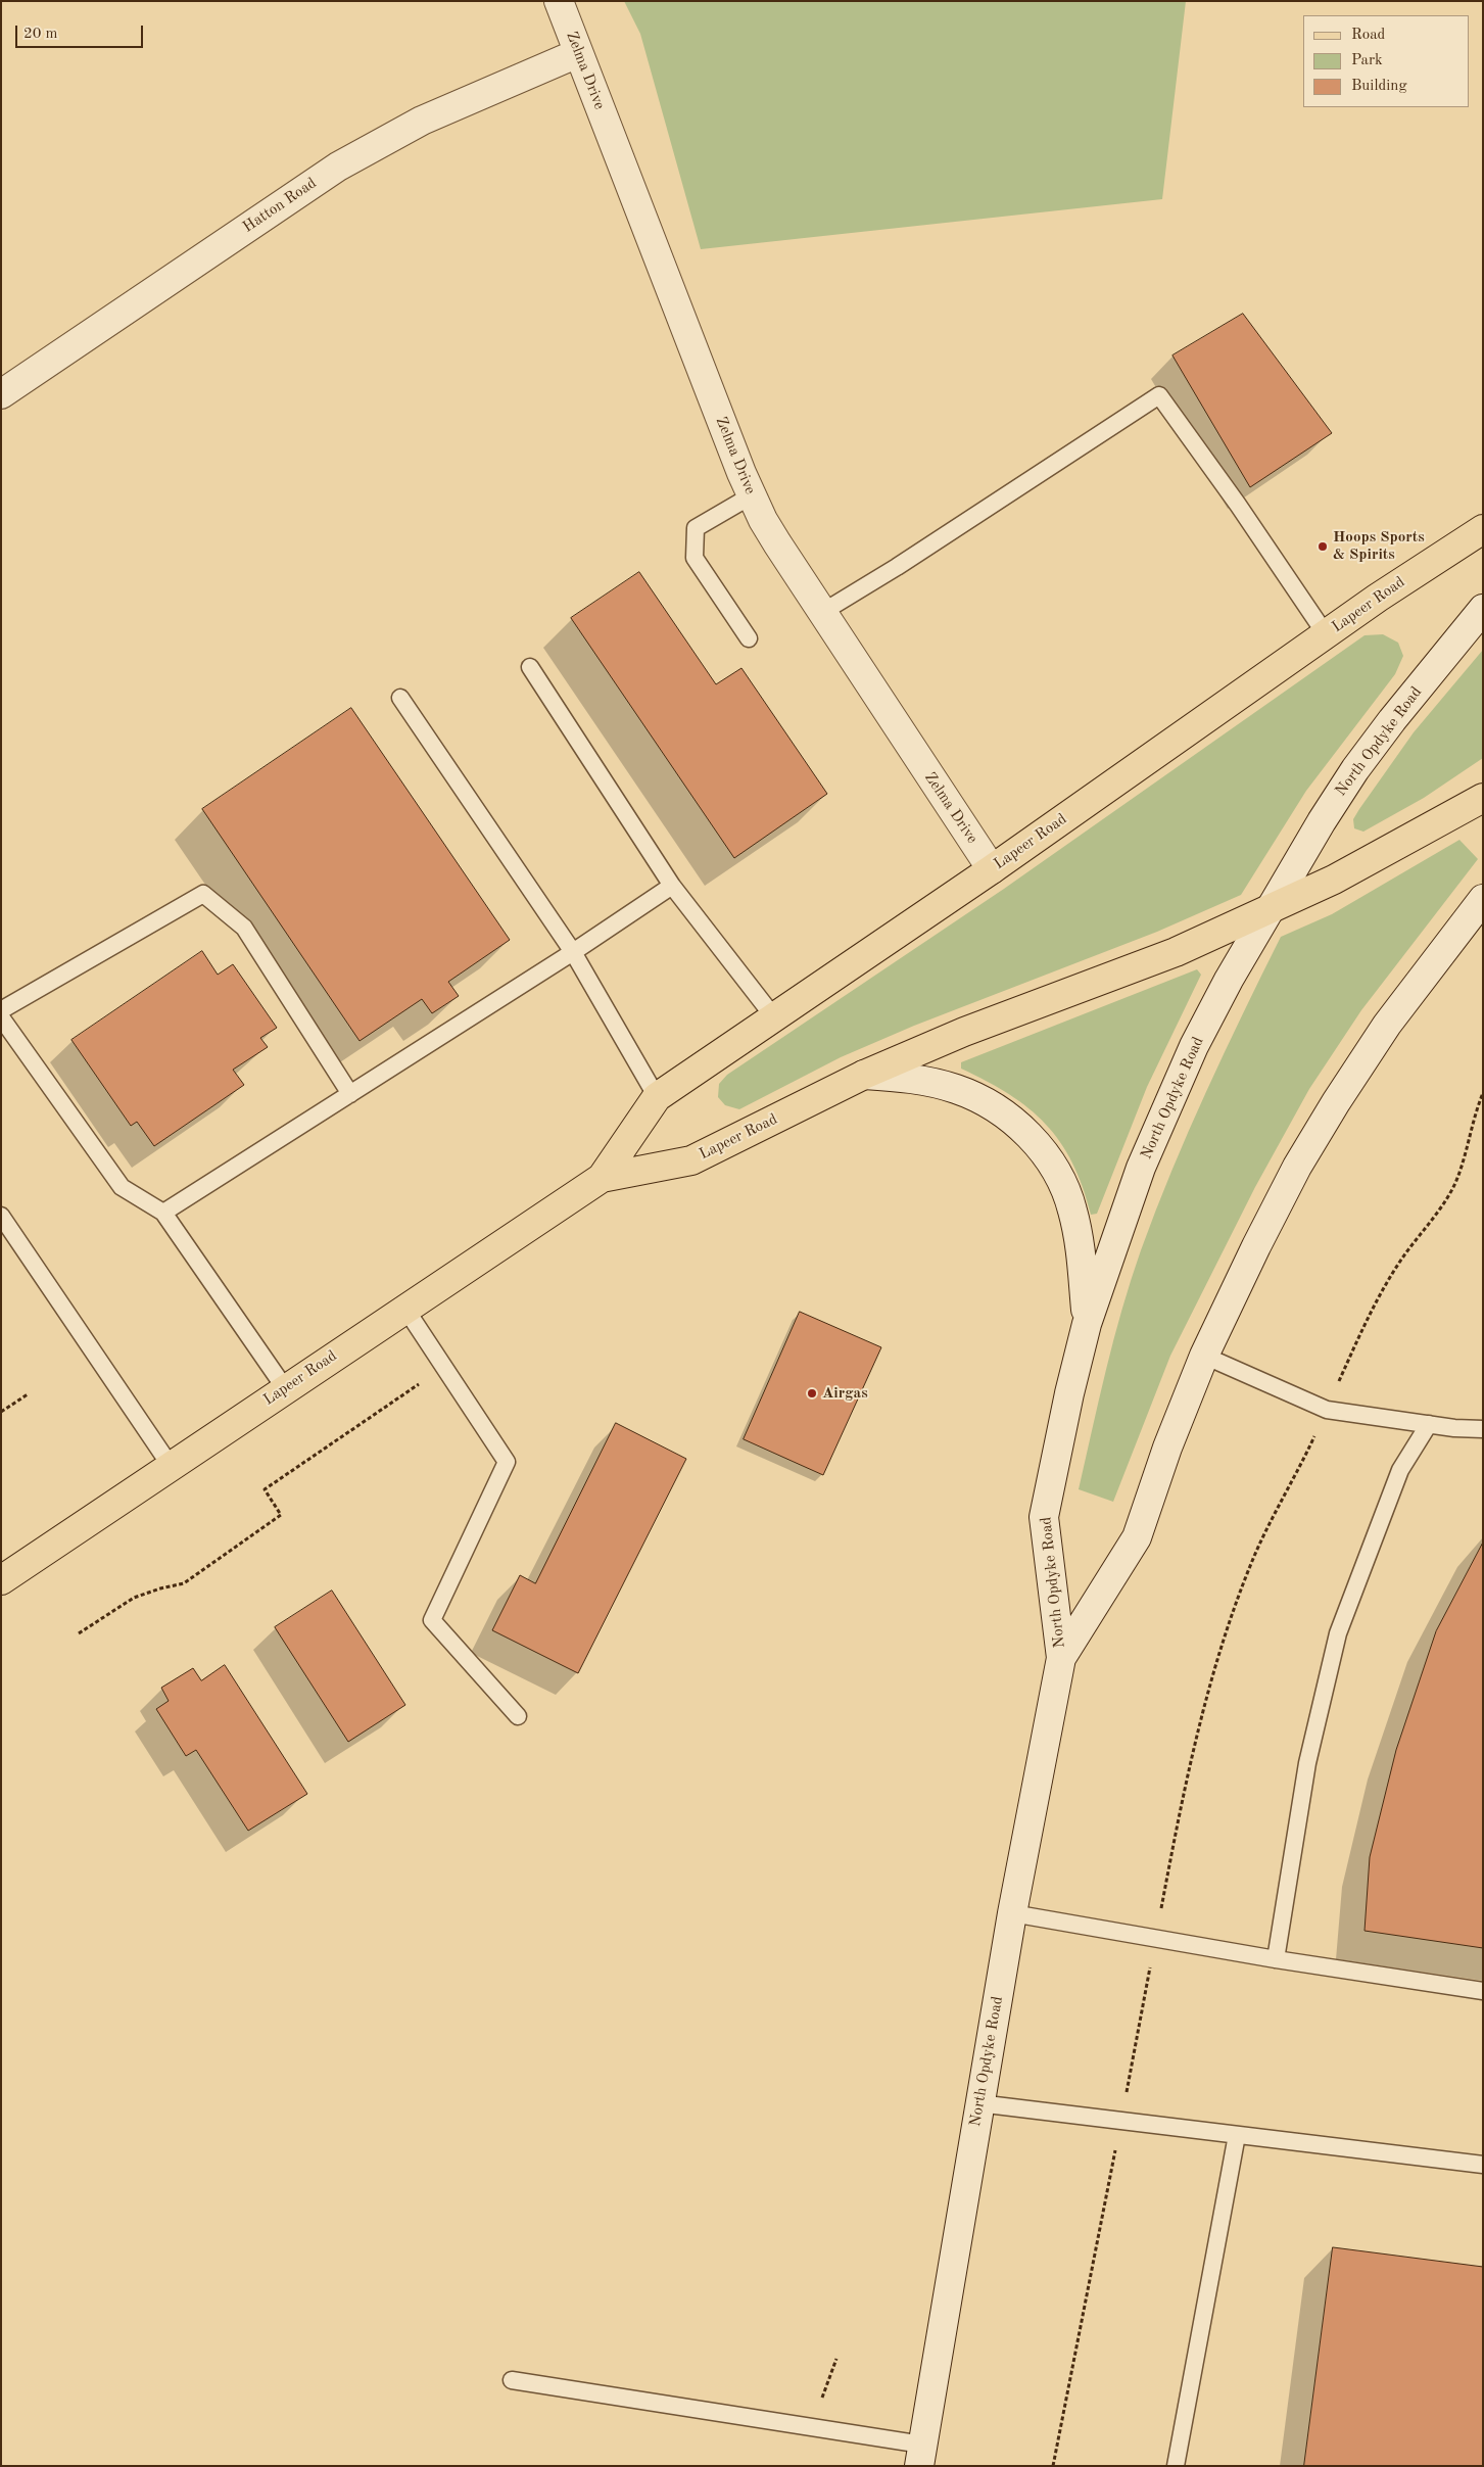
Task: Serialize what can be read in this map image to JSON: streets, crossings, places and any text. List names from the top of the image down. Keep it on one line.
{"streets":{"main road":["Zelma Drive","Hatton Road","Lapeer Road","North Opdyke Road"]},"crossings":[["Zelma Drive","Hatton Road"],["Zelma Drive","Lapeer Road"],["Lapeer Road","North Opdyke Road"]],"places":["Hoops Sports & Spirits","Airgas"],"legend":["Road","Park","Building"],"scale_bar":"20 m"}
